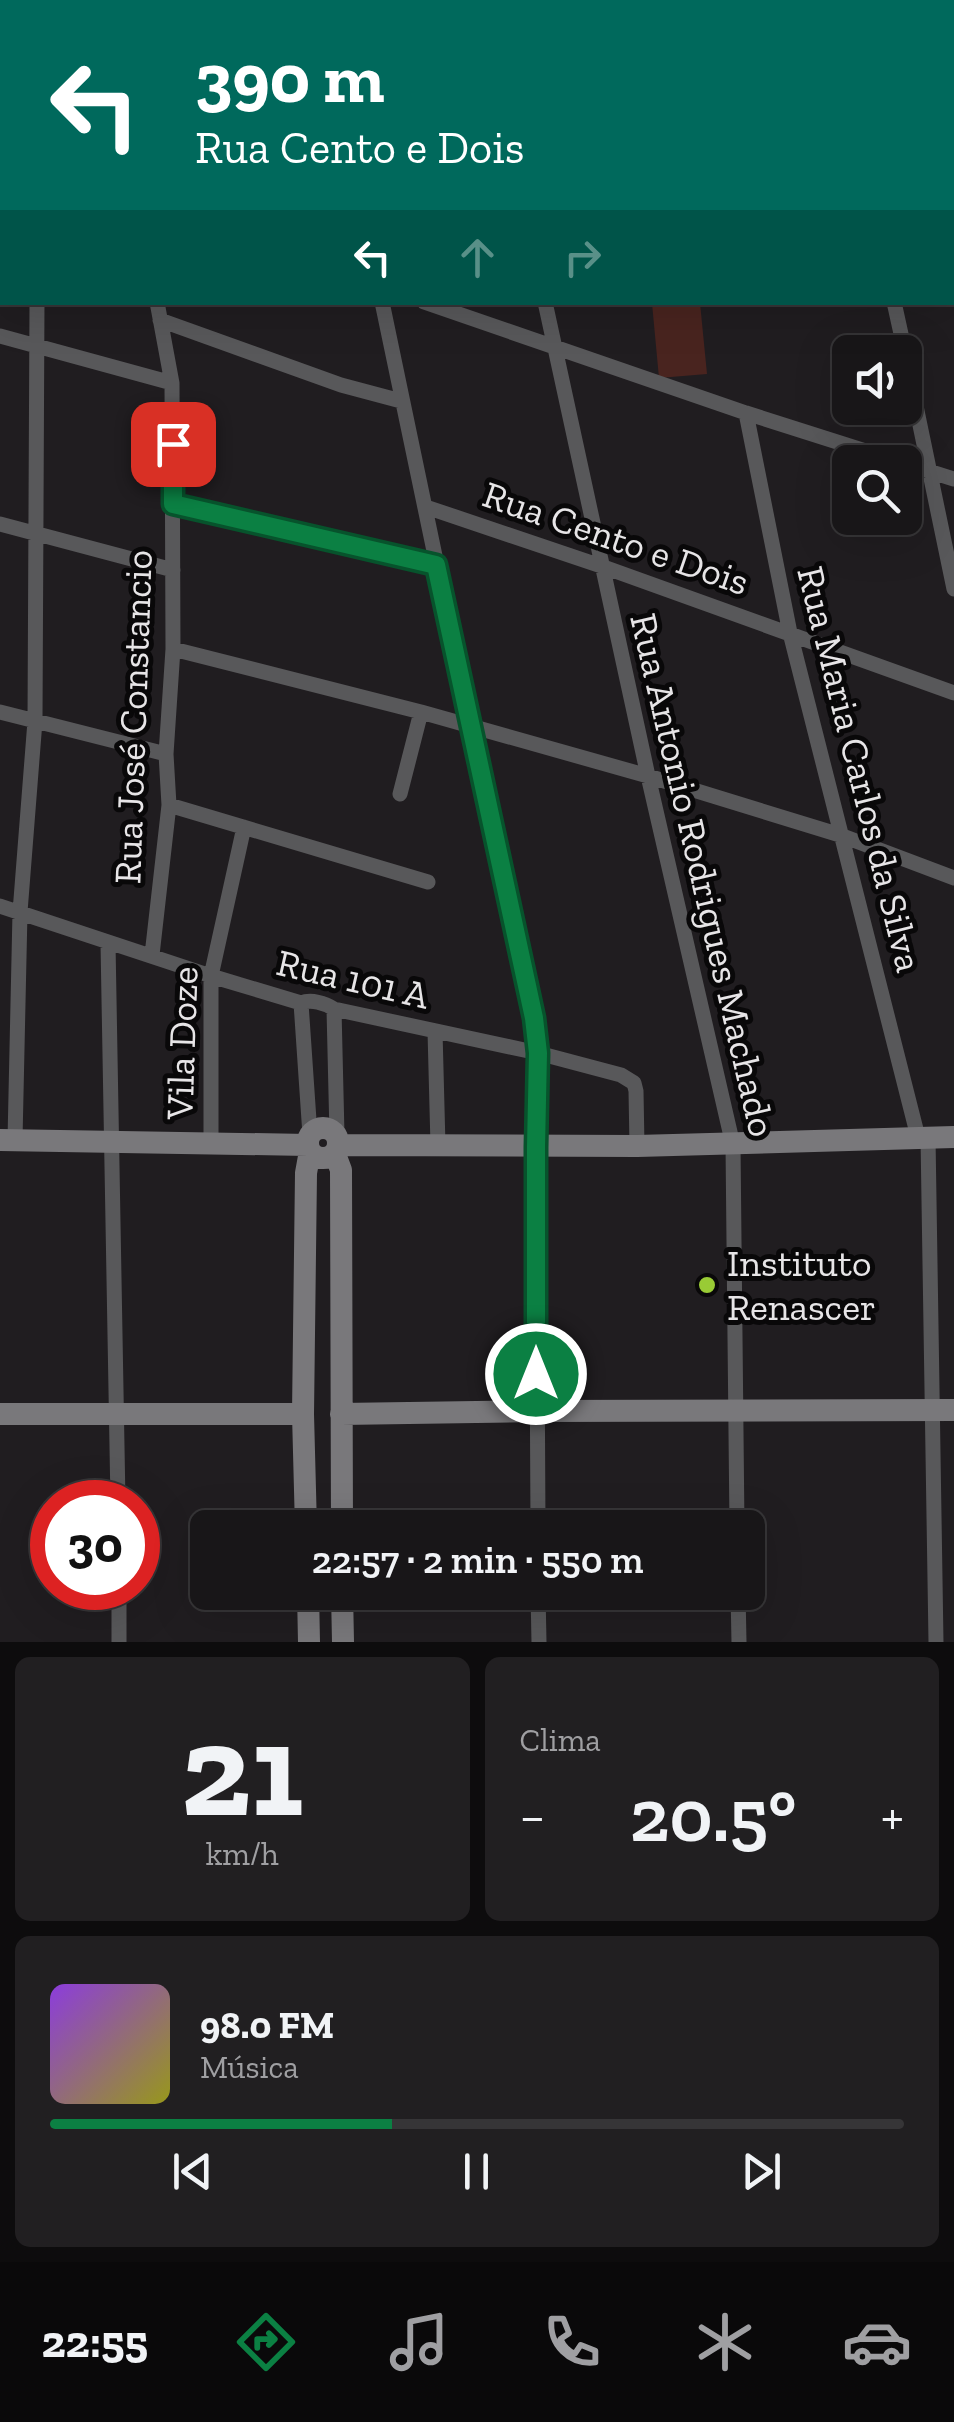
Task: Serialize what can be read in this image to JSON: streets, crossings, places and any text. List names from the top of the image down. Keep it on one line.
{"streets":{"street":["Rua Cento e Dois","Rua José Constancio","Rua Maria Carlos da Silva","Rua Antonio Rodrigues Machado","Rua 101 A","Vila Doze"]},"crossings":[["Rua Cento e Dois","Rua Maria Carlos da Silva"],["Rua Cento e Dois","Rua Antonio Rodrigues Machado"],["Rua José Constancio","Rua 101 A"],["Rua 101 A","Vila Doze"]],"places":["Instituto Renascer"],"page":{"turn":["390 m","Rua Cento e Dois"],"limit":"30","trip":"22:57 · 2 min · 550 m","tile":[["21","km/h"],"Clima"],"heat":["−","20.5°","+"],"song":["98.0 FM","Música"],"tabs":"22:55"}}
